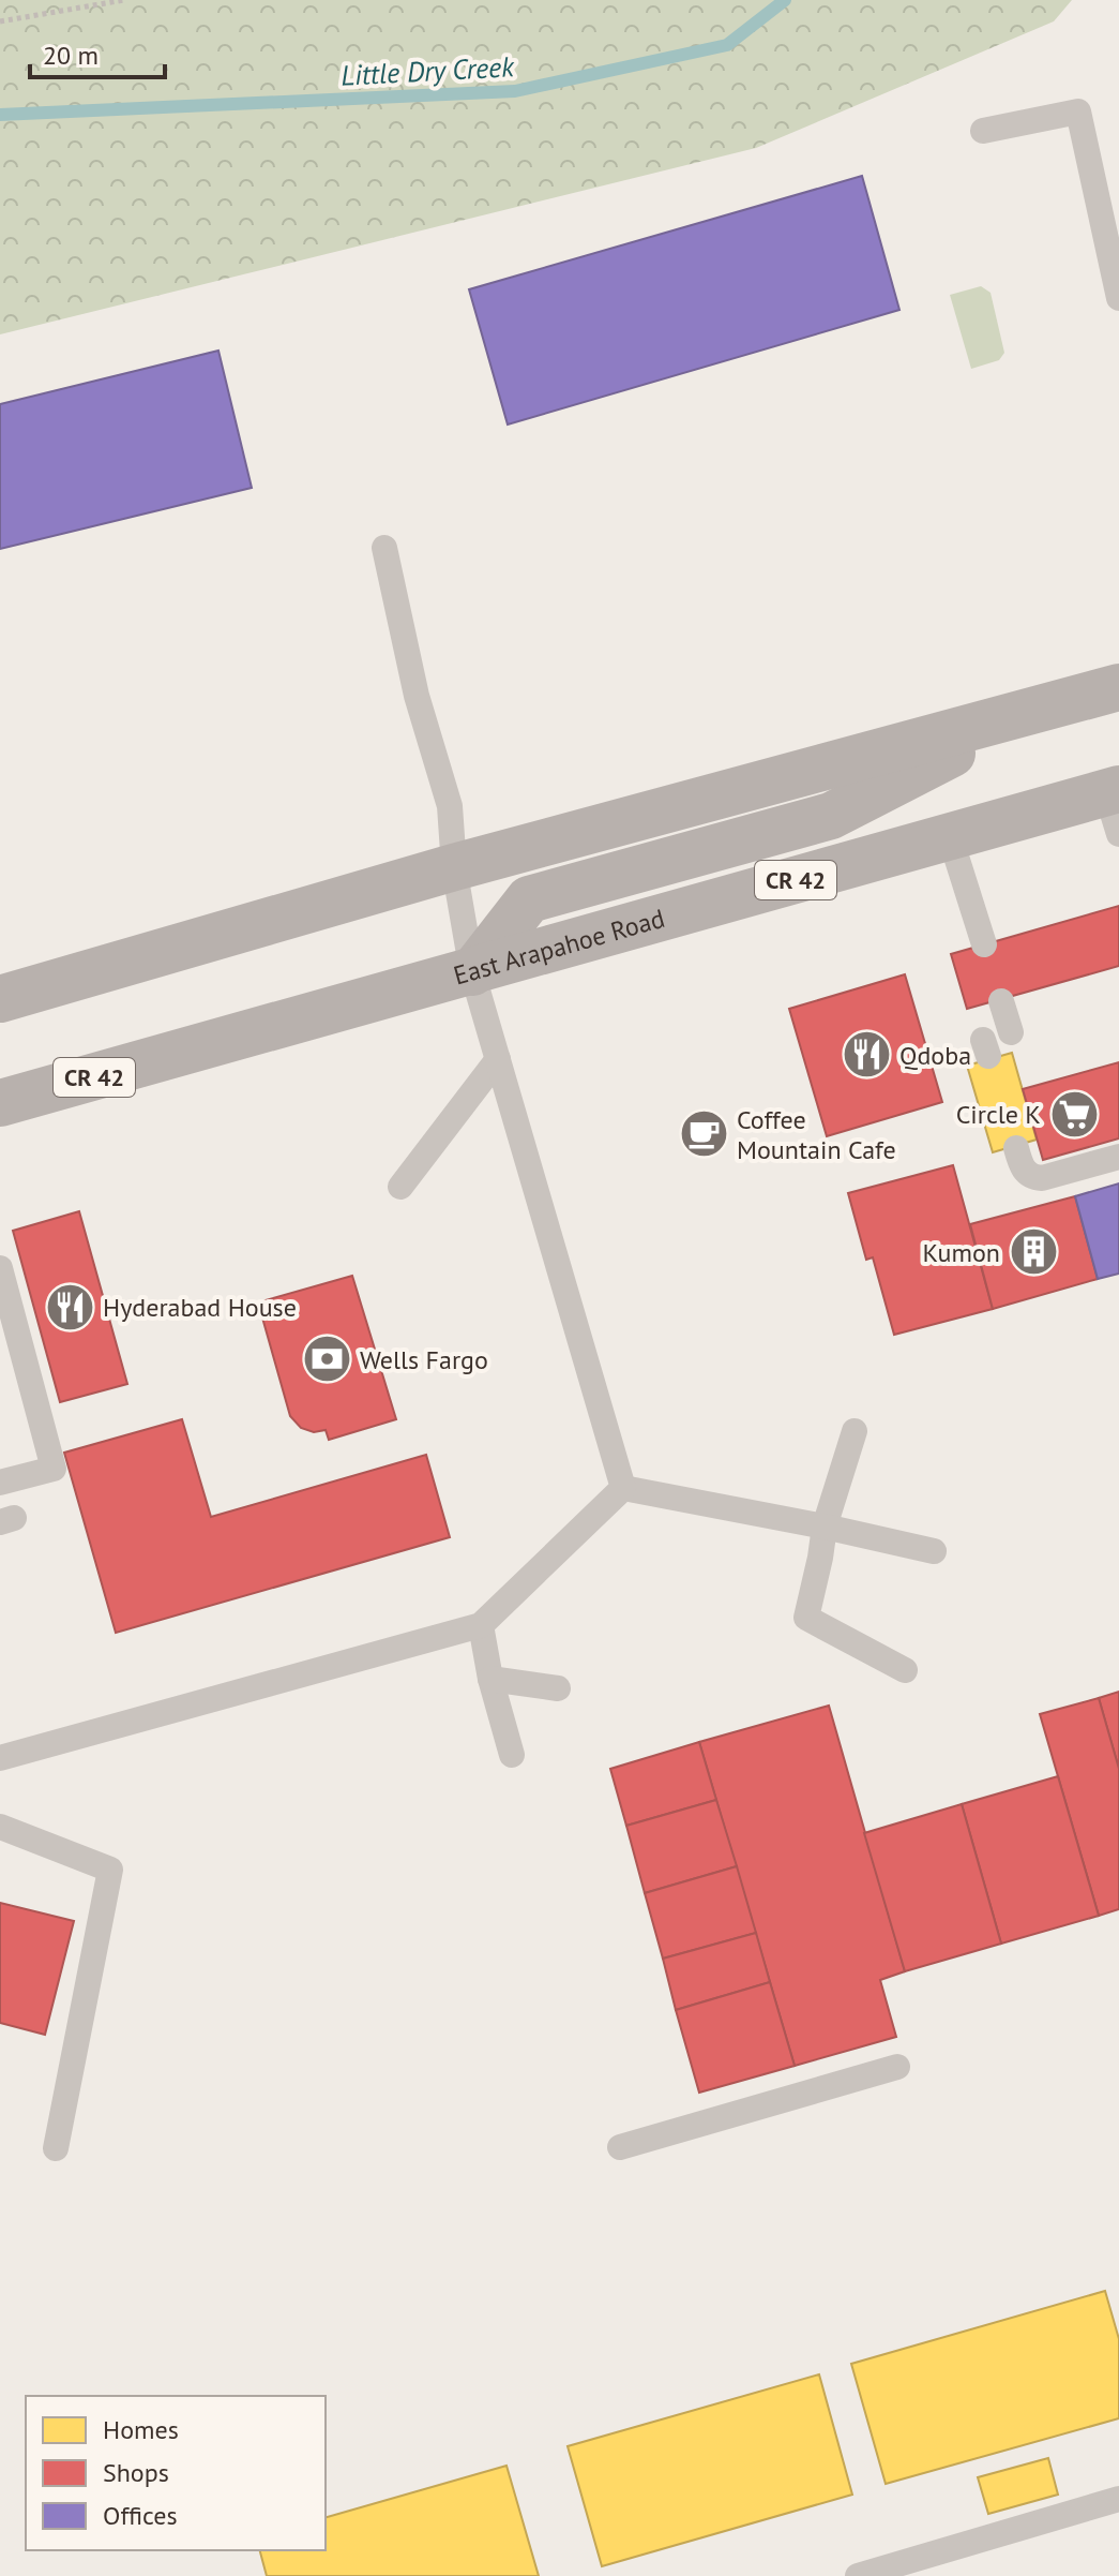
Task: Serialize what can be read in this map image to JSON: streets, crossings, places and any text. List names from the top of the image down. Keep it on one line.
{"streets":{"main road":["CR 42","East Arapahoe Road"]},"water":["Little Dry Creek"],"places":{"restaurant":["Qdoba","Hyderabad House"],"supermarket":["Circle K"],"cafe":["Coffee Mountain Cafe"],"building":["Kumon"],"bank":["Wells Fargo"]},"legend":["Homes","Shops","Offices"],"scale_bar":"20 m"}
